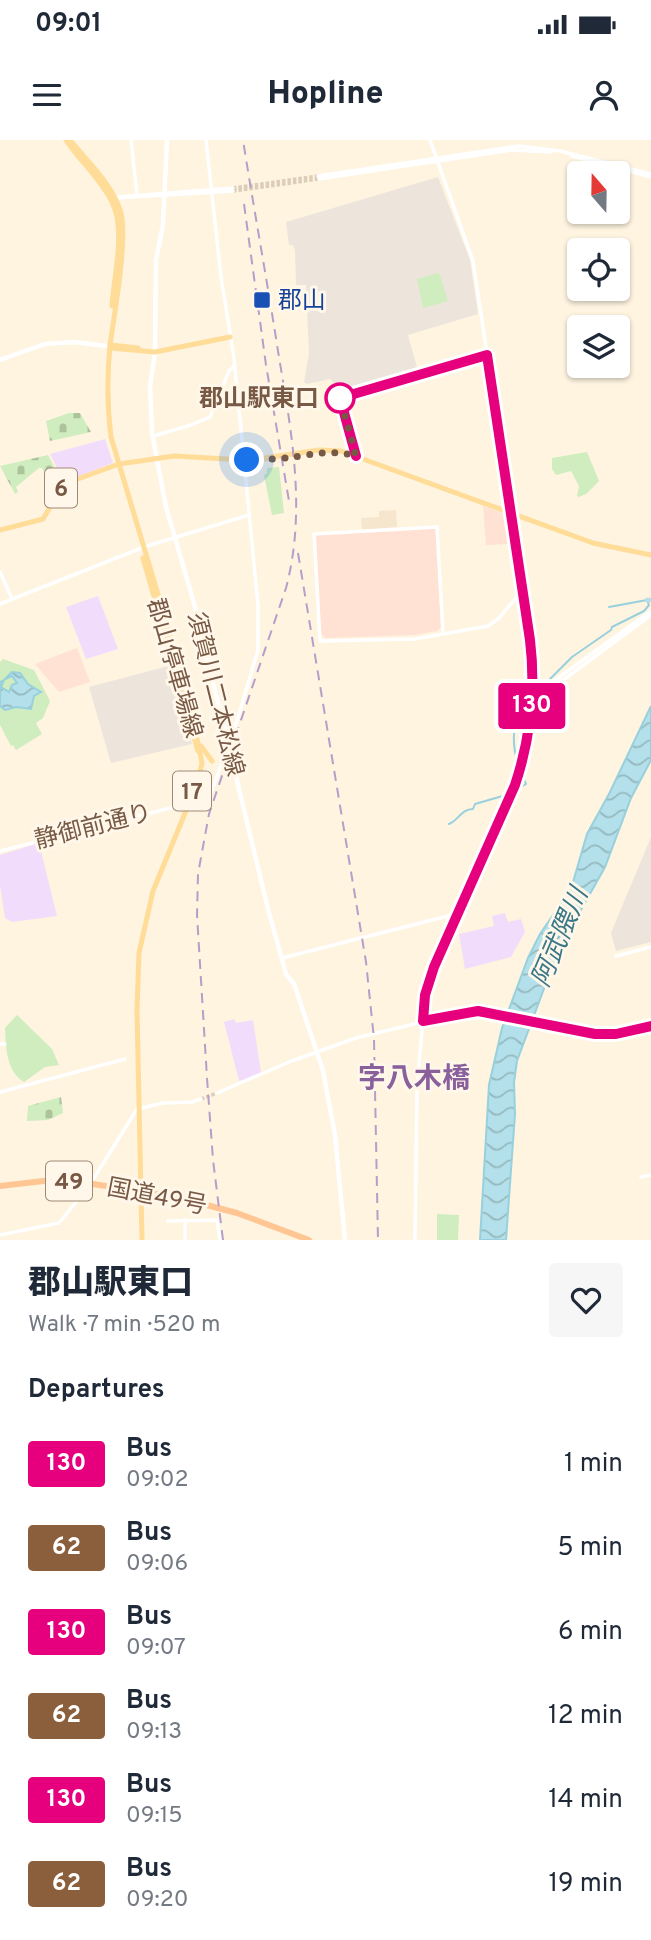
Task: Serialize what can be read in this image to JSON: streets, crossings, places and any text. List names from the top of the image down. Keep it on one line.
{"streets":{"highway":["49","国道49号"],"main road":["6","郡山停車場線","須賀川二本松線","17"],"street":["静御前通り"]},"crossings":[["6","郡山停車場線"],["郡山停車場線","静御前通り"],["郡山停車場線","国道49号"]],"districts":["字八木橋"],"water":["阿武隈川"],"places":{"transit":["郡山"],"other":["郡山駅東口"]},"lines":["bus line 130"],"north":"top","page":{"status":"09:01","header":"Hopline","on_map":"130","heading":[["郡山駅東口","Walk · 7 min · 520 m"],"Departures"],"list":[{"mark":"130","name":"Bus","note":"09:02","value":"1 min"},{"mark":"62","name":"Bus","note":"09:06","value":"5 min"},{"mark":"130","name":"Bus","note":"09:07","value":"6 min"},{"mark":"62","name":"Bus","note":"09:13","value":"12 min"},{"mark":"130","name":"Bus","note":"09:15","value":"14 min"},{"mark":"62","name":"Bus","note":"09:20","value":"19 min"}]}}
